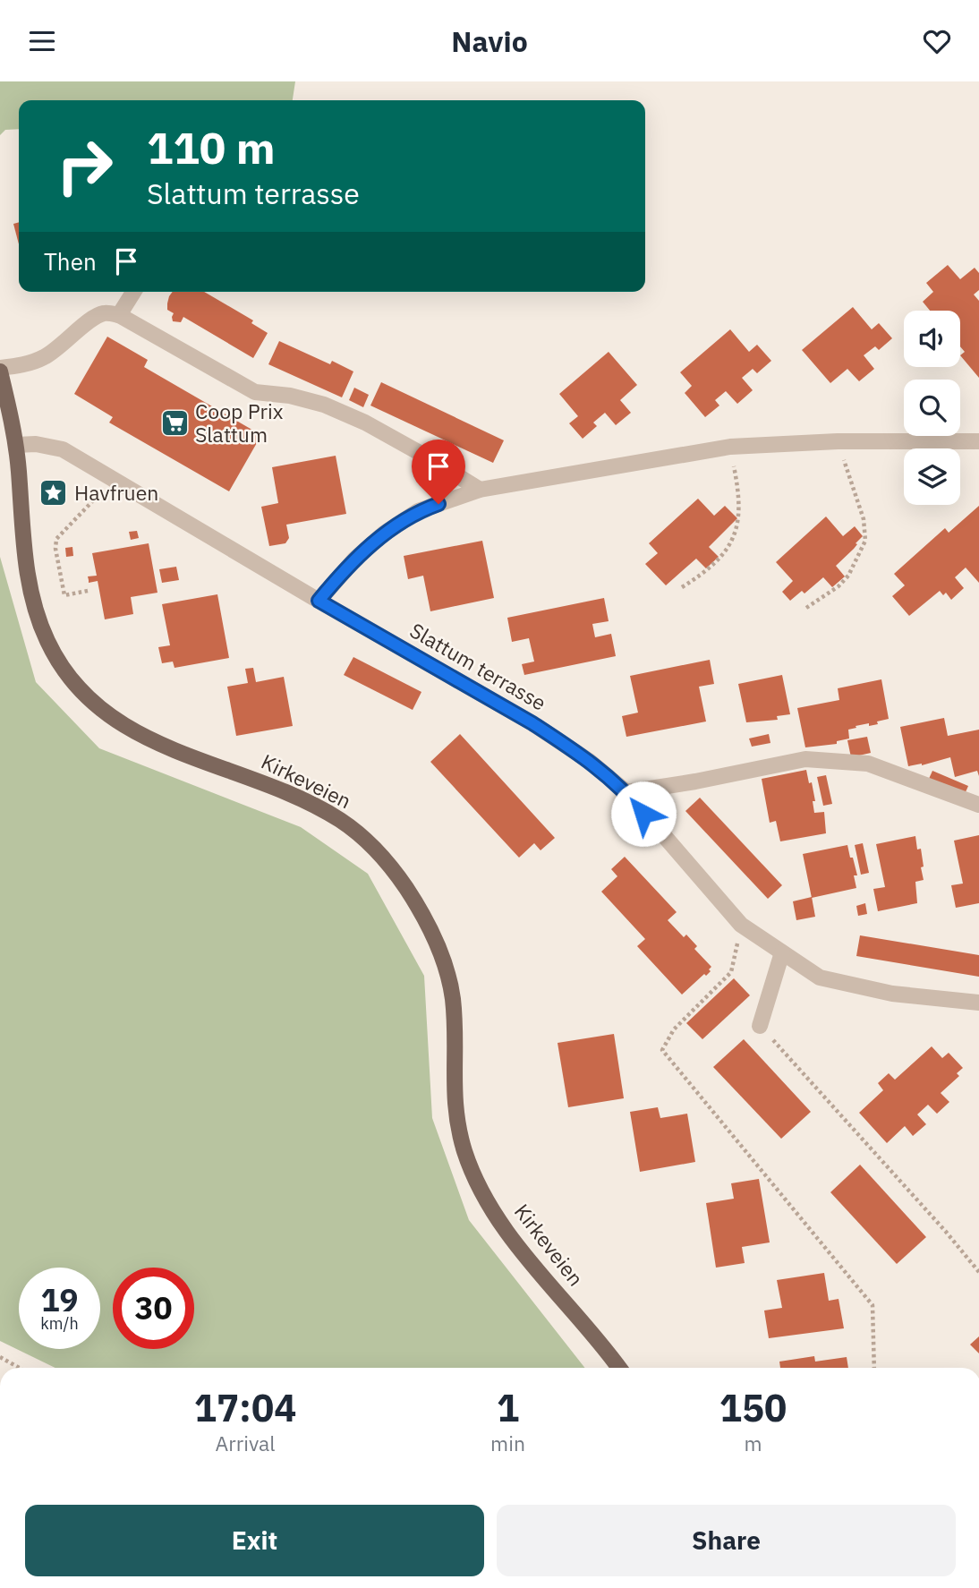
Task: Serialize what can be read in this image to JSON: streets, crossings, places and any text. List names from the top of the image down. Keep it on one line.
{"streets":{"main road":["Kirkeveien"],"street":["Slattum terrasse"]},"crossings":[["Slattum terrasse","Kirkeveien"]],"places":{"supermarket":["Coop Prix Slattum"],"place":["Havfruen"]},"page":{"header":"Navio","turn":["110 m","Slattum terrasse"],"then":"Then","speed":"19 km/h","limit":"30","eta":["17:04","Arrival","1","min","150","m"],"buttons":["Exit","Share"]}}
